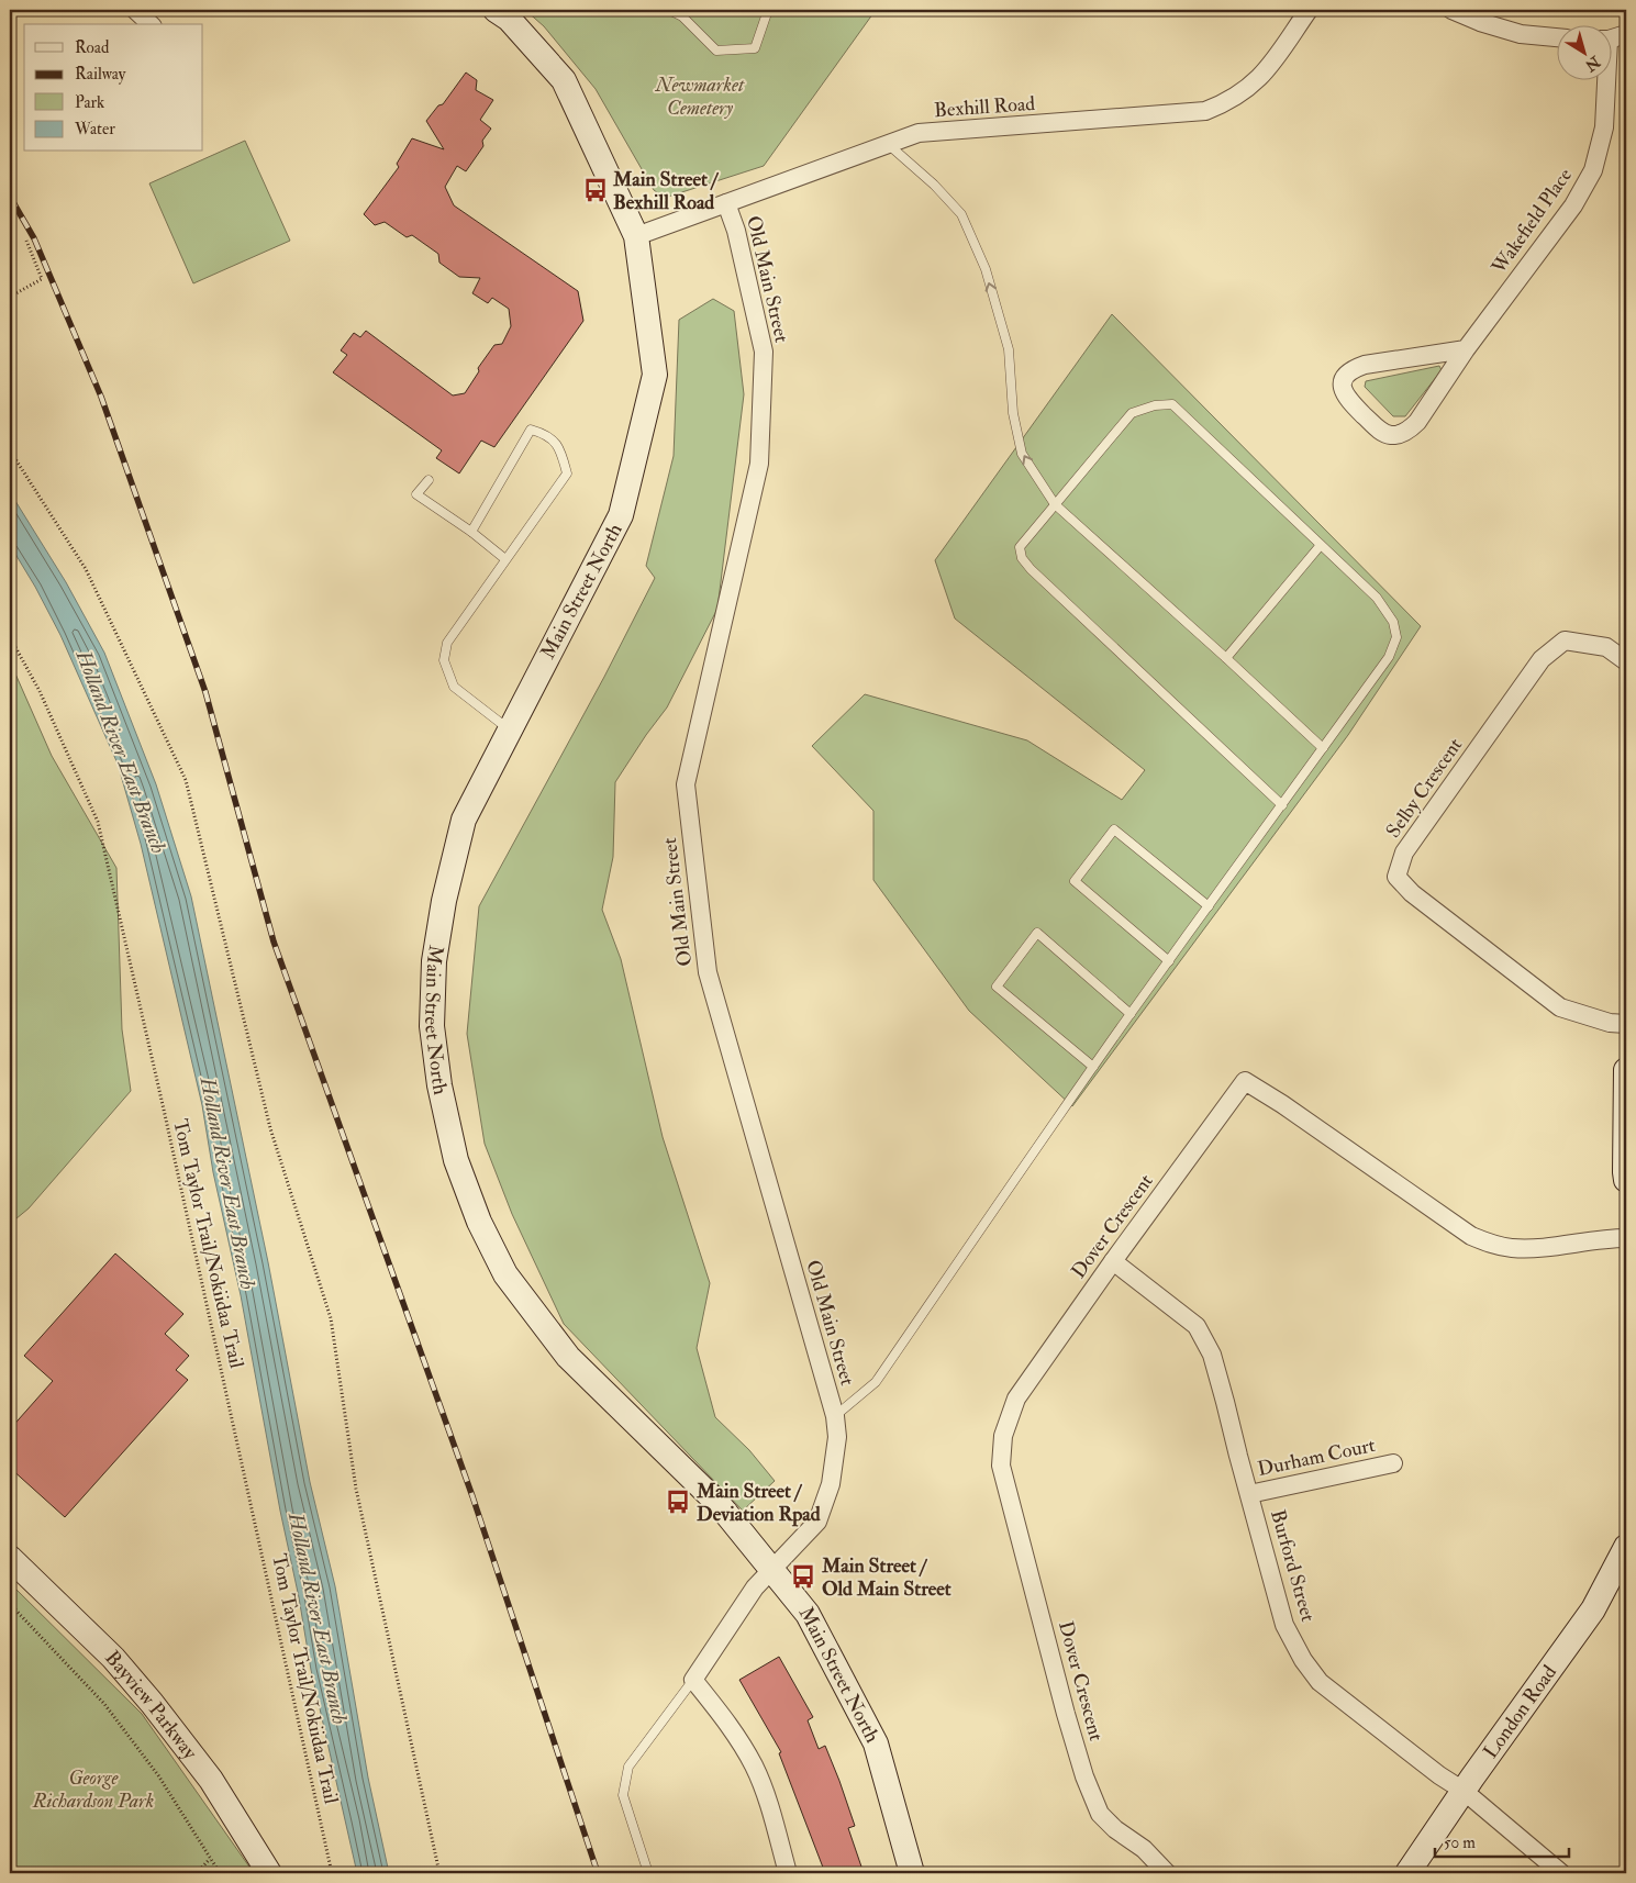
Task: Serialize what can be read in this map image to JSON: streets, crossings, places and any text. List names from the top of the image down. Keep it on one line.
{"streets":{"main road":["Main Street North","Bayview Parkway","London Road"],"street":["Bexhill Road","Wakefield Place","Old Main Street","Selby Crescent","Dover Crescent","Durham Court","Burford Street"],"path":["Tom Taylor Trail/Nokiidaa Trail"]},"crossings":[["Bexhill Road","Old Main Street"],["Bexhill Road","Main Street North"],["Old Main Street","Main Street North"],["Dover Crescent","Burford Street"],["Durham Court","Burford Street"],["Burford Street","London Road"]],"water":["Holland River East Branch"],"parks":["Newmarket Cemetery","George Richardson Park"],"places":{"bus stop":["Main Street / Bexhill Road","Main Street / Deviation Rpad","Main Street / Old Main Street"]},"legend":["Road","Railway","Park","Water"],"scale_bar":"50 m","north":"bottom right"}
